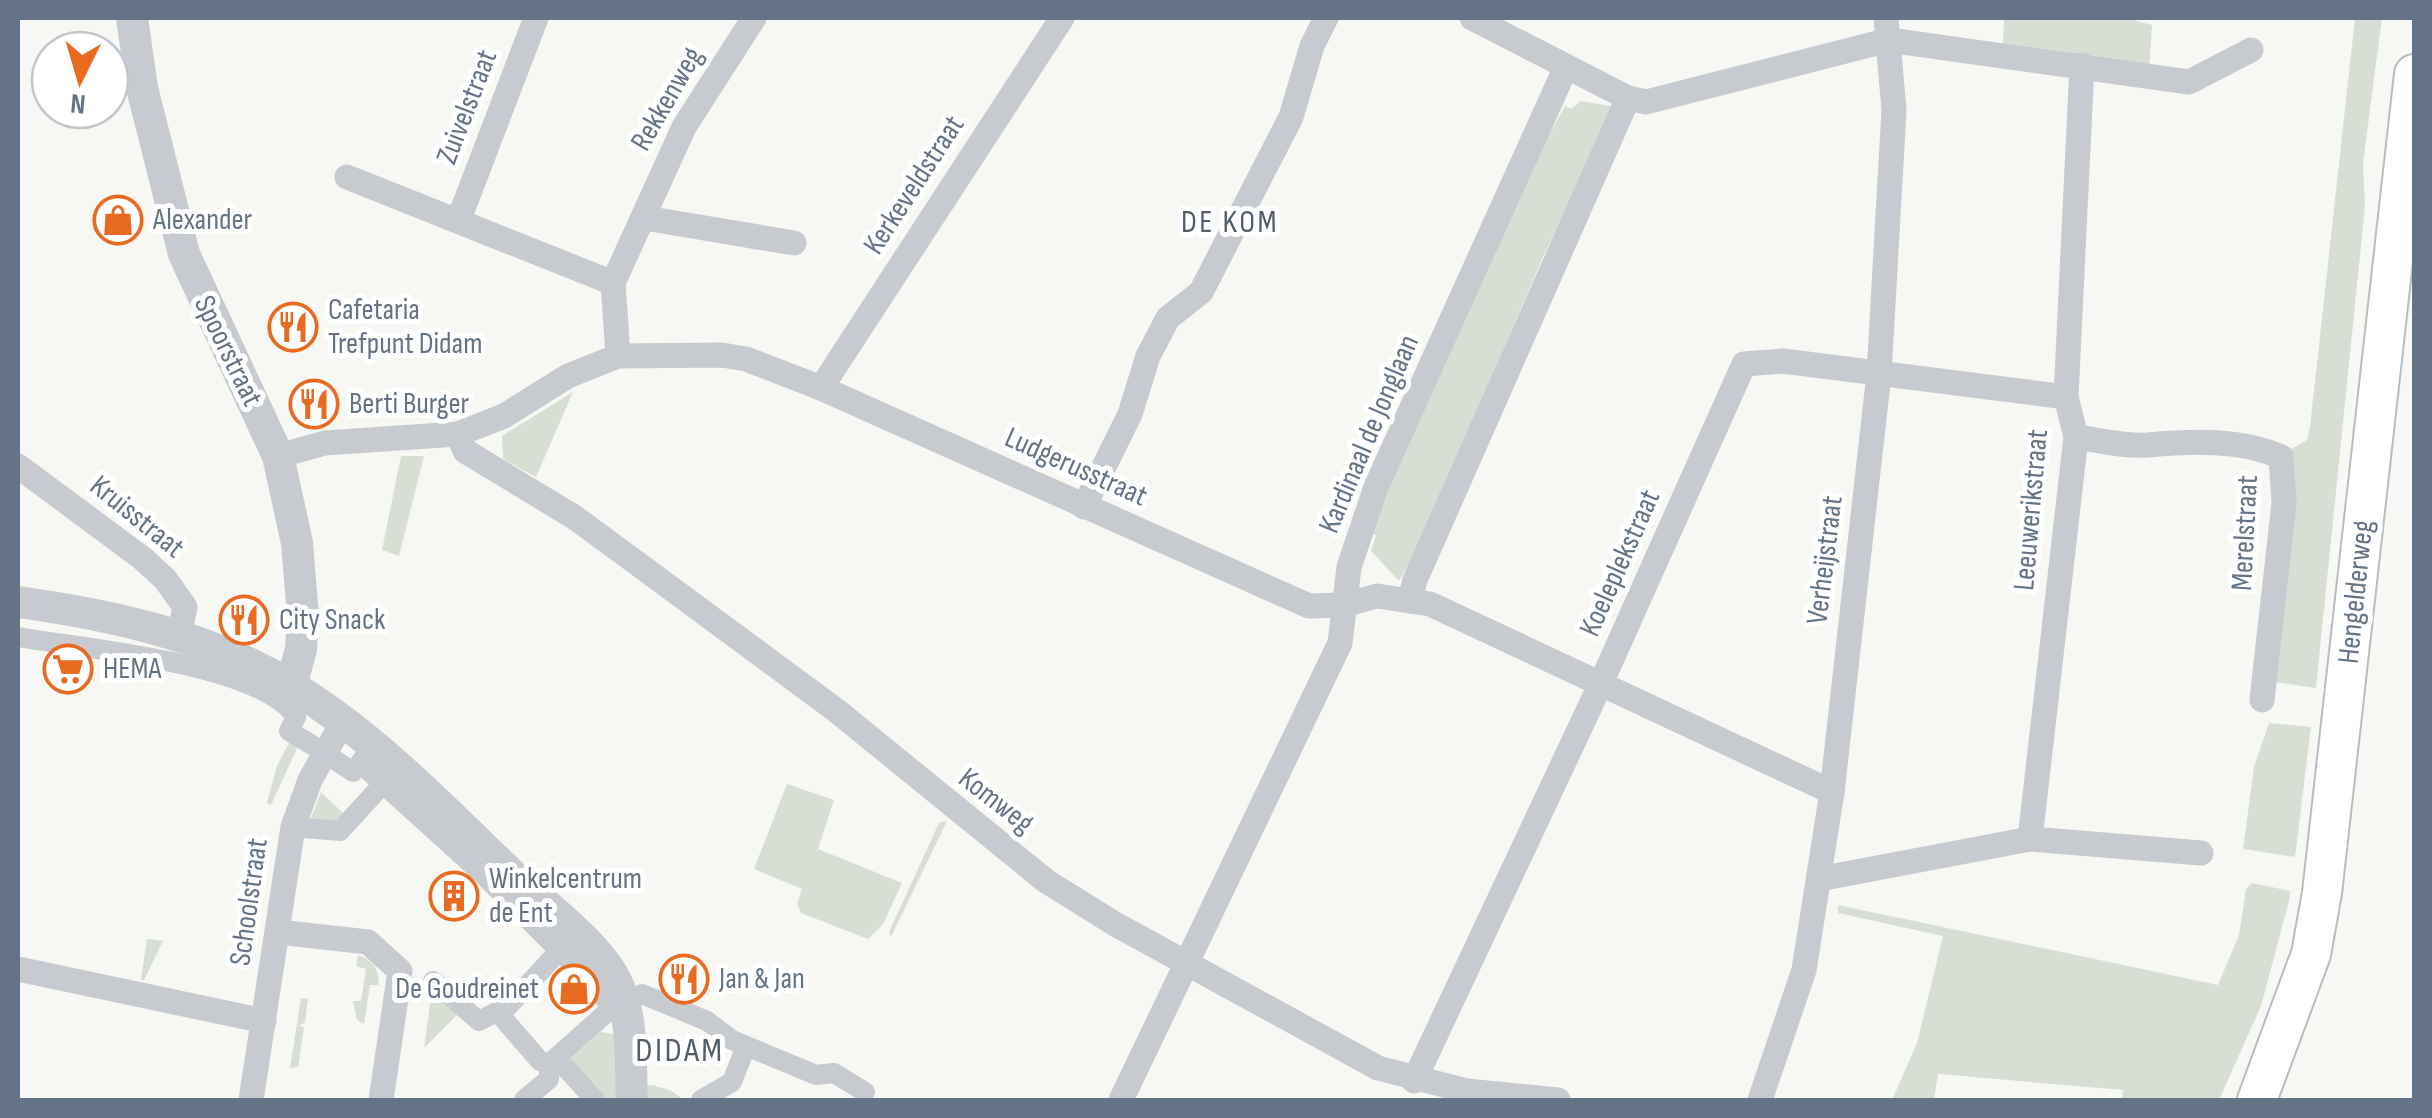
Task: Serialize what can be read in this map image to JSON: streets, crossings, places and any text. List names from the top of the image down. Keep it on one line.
{"streets":{"main road":["Hengelderweg"],"street":["Rekkenweg","Zuivelstraat","Kerkeveldstraat","Spoorstraat","Kardinaal de Jonglaan","Ludgerusstraat","Leeuwerikstraat","Kruisstraat","Merelstraat","Verheijstraat","Koeleplekstraat","Komweg","Schoolstraat"]},"crossings":[["Kerkeveldstraat","Ludgerusstraat"],["Spoorstraat","Ludgerusstraat"],["Kardinaal de Jonglaan","Ludgerusstraat"],["Kardinaal de Jonglaan","Komweg"],["Ludgerusstraat","Verheijstraat"],["Ludgerusstraat","Koeleplekstraat"],["Ludgerusstraat","Komweg"],["Leeuwerikstraat","Merelstraat"],["Leeuwerikstraat","Koeleplekstraat"],["Verheijstraat","Koeleplekstraat"],["Koeleplekstraat","Komweg"]],"districts":["DE KOM","DIDAM"],"places":{"shop":["Alexander","De Goudreinet"],"restaurant":["Cafetaria Trefpunt Didam","Berti Burger","City Snack","Jan & Jan"],"supermarket":["HEMA"],"building":["Winkelcentrum de Ent"]},"north":"bottom"}
